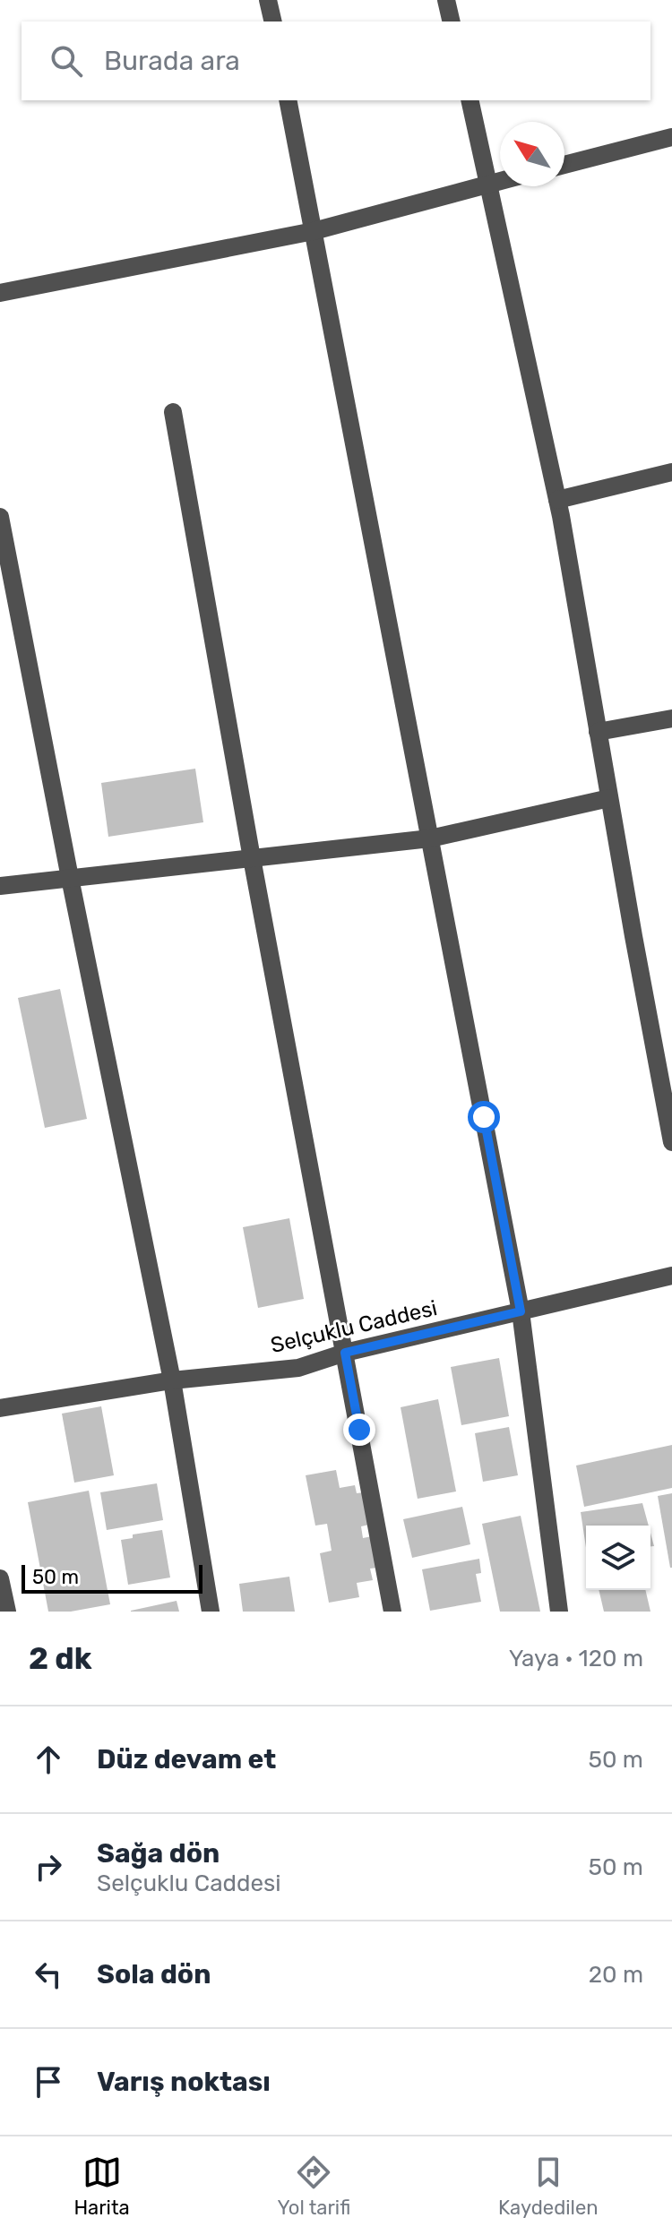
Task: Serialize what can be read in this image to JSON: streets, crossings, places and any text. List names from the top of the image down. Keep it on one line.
{"streets":{"street":["Selçuklu Caddesi"]},"scale_bar":"50 m","north":"top left","page":{"search":"Burada ara","scale":"50 m","heading":["2 dk","Yaya · 120 m"],"list":[["Düz devam et","50 m"],["Sağa dön","Selçuklu Caddesi","50 m"],["Sola dön","20 m"],"Varış noktası"],"nav":["Harita","Yol tarifi","Kaydedilen"]}}
